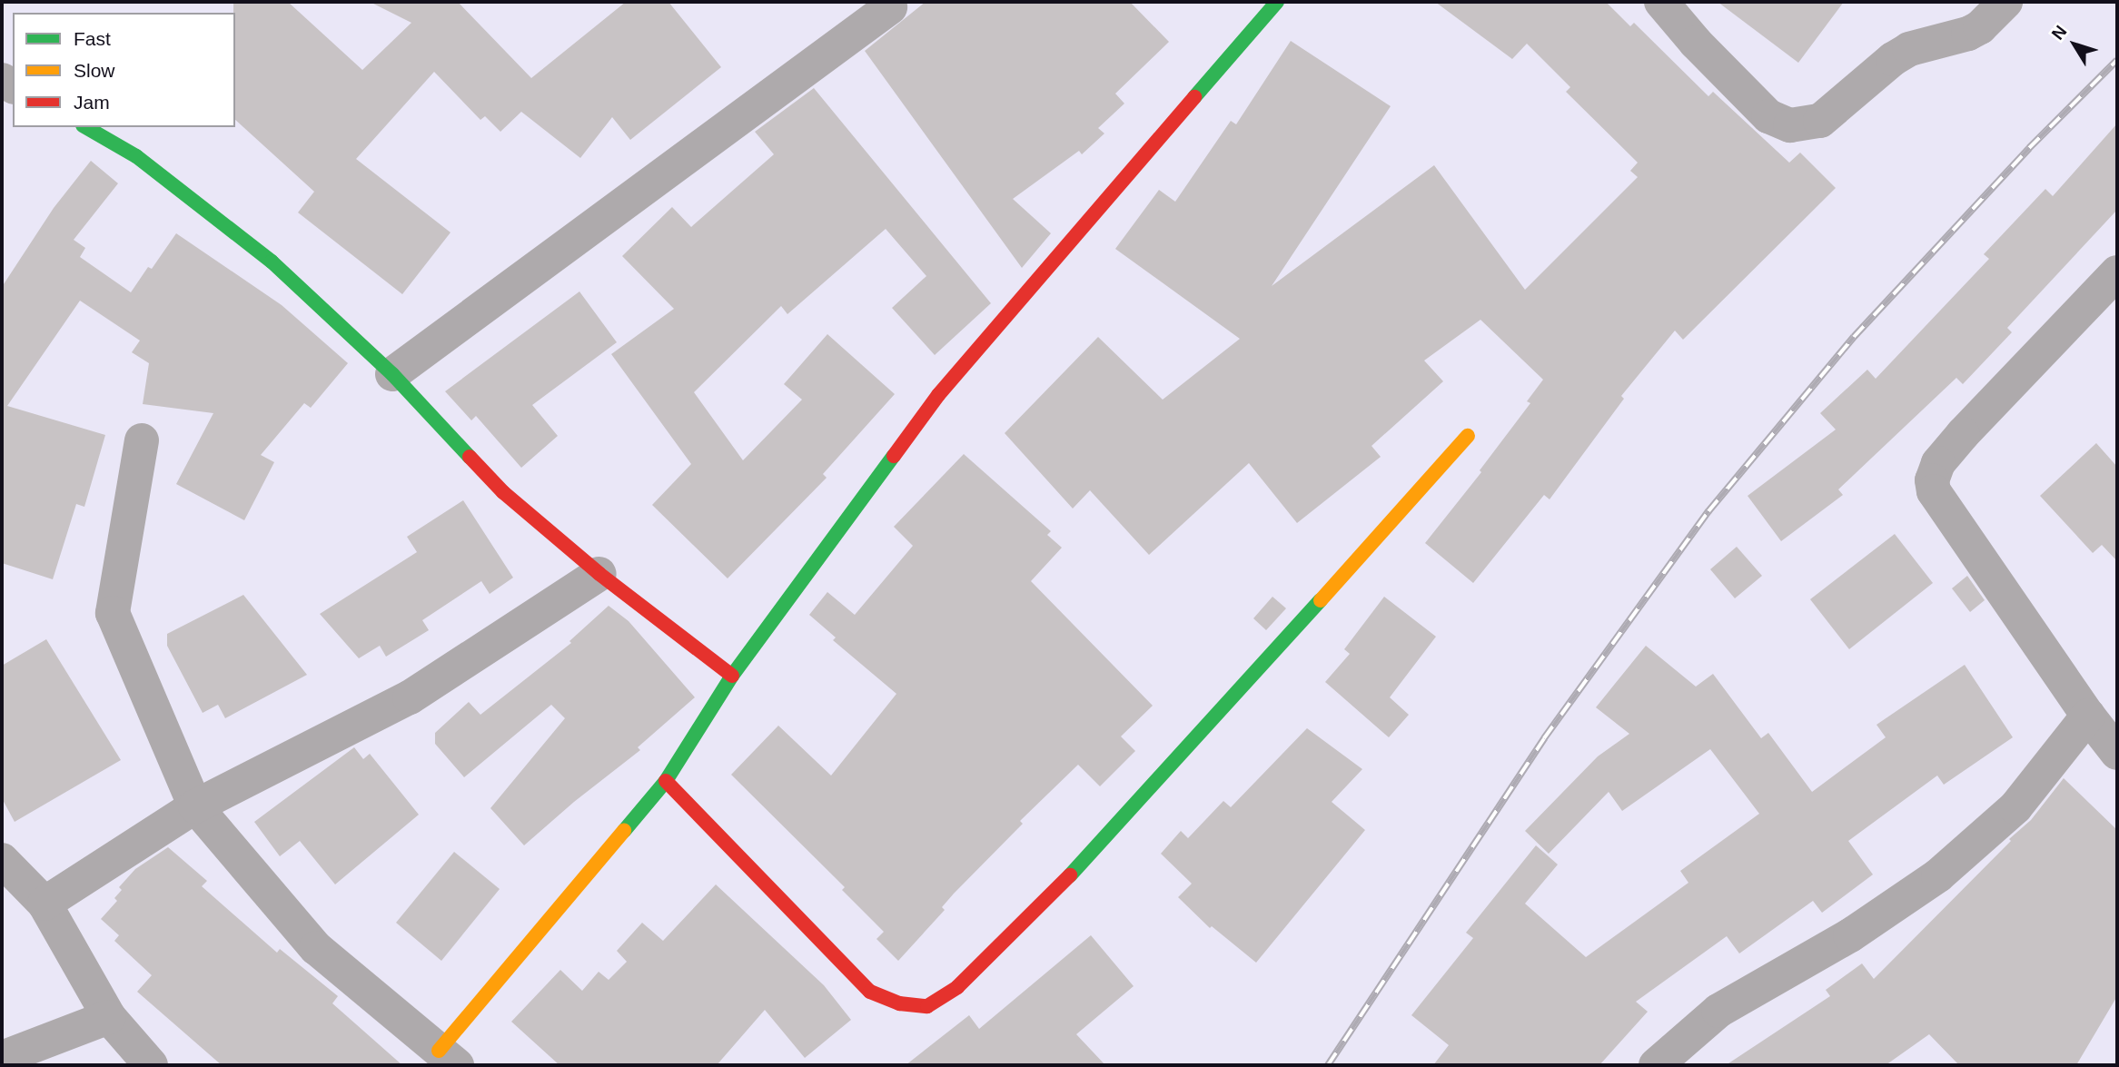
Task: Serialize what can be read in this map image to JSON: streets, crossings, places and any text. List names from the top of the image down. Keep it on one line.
{"legend":["Fast","Slow","Jam"],"north":"top left"}
